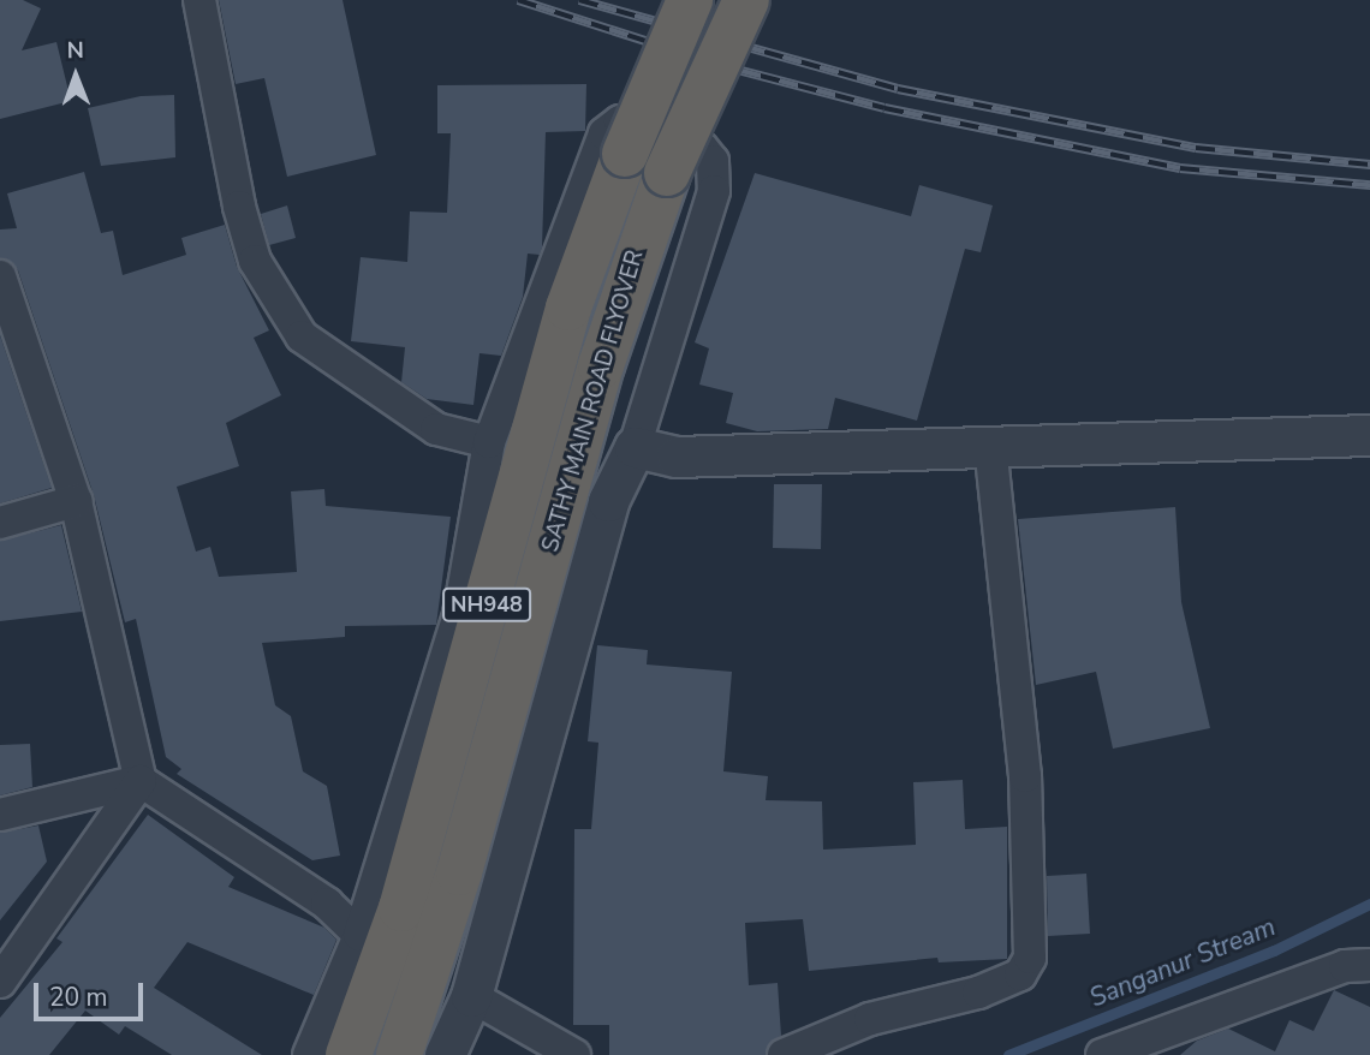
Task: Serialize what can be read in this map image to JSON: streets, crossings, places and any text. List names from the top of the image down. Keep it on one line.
{"streets":{"highway":["SATHY MAIN ROAD FLYOVER","NH948"]},"water":["Sanganur Stream"],"scale_bar":"20 m","north":"top"}
